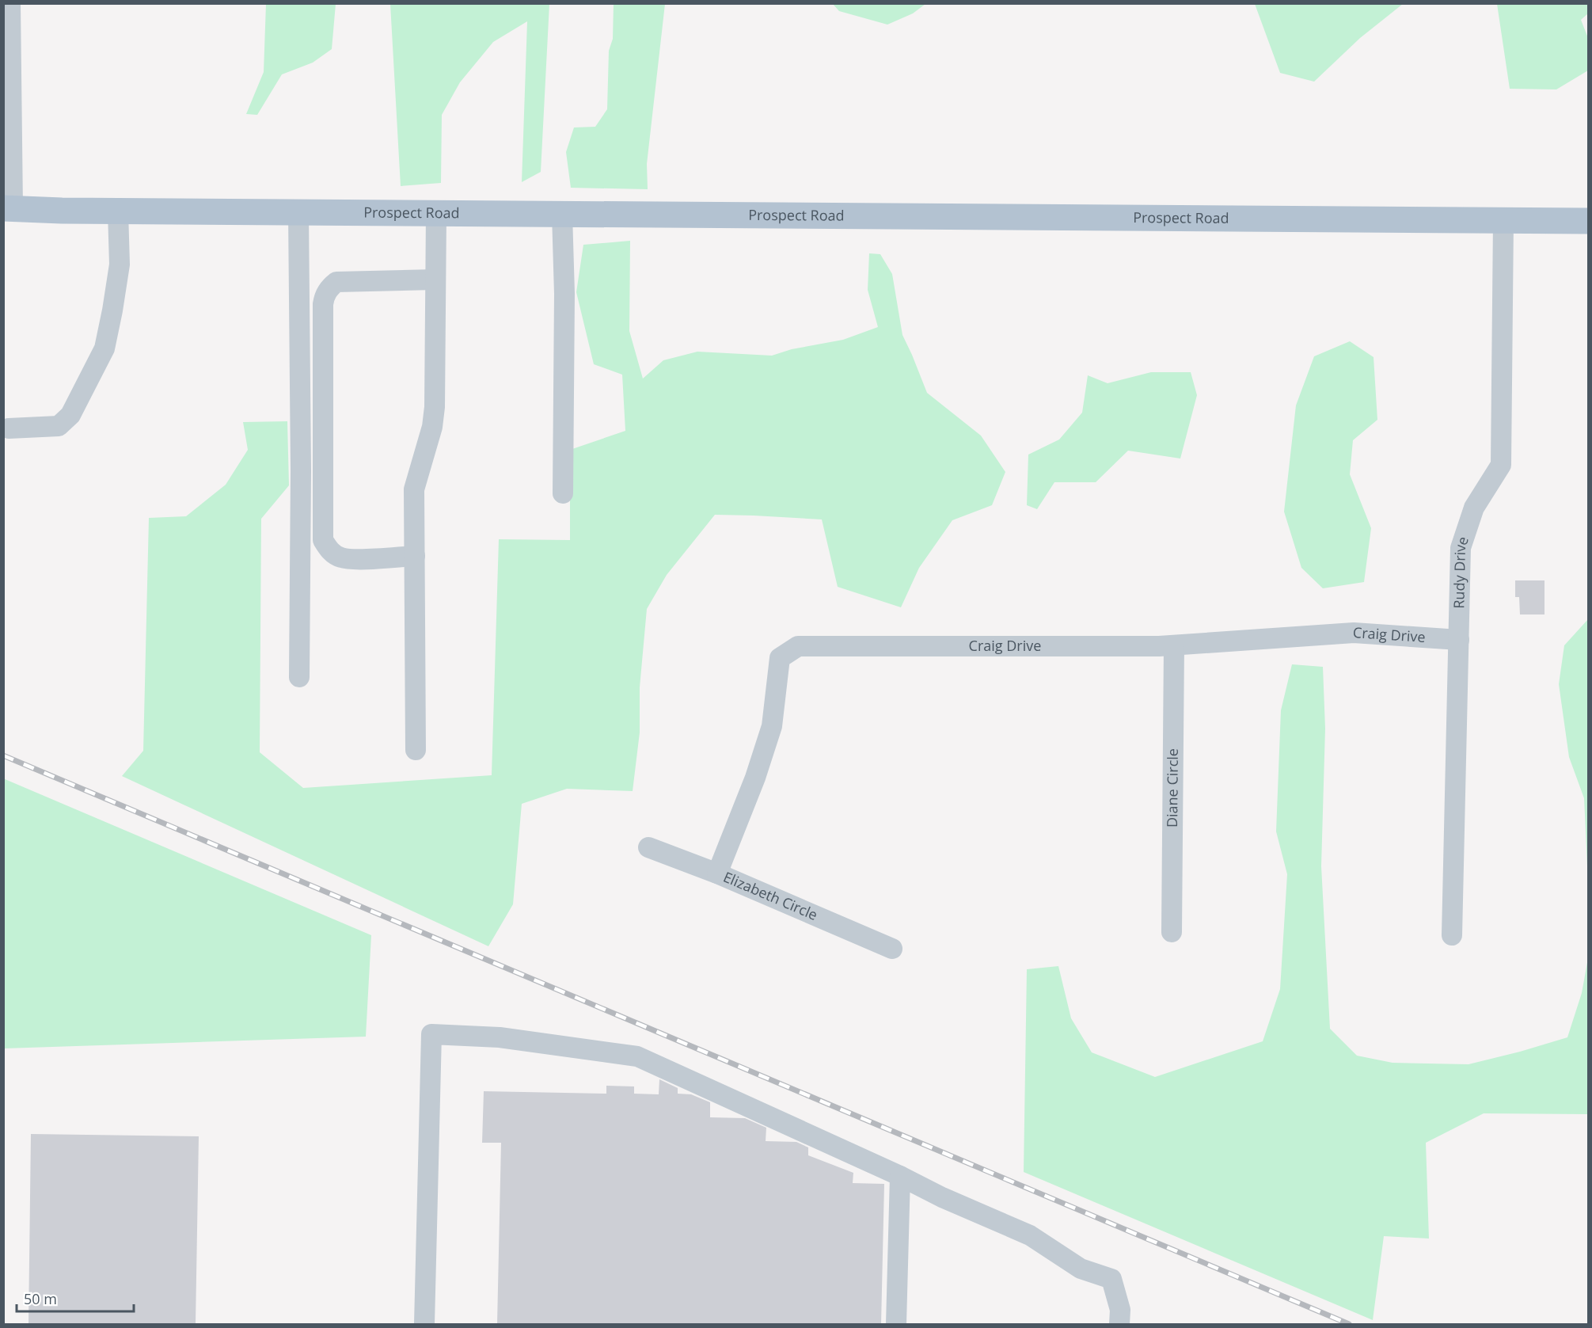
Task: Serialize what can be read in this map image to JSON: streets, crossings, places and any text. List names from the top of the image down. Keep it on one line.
{"streets":{"main road":["Prospect Road"],"street":["Rudy Drive","Craig Drive","Diane Circle","Elizabeth Circle"]},"crossings":[["Prospect Road","Rudy Drive"],["Rudy Drive","Craig Drive"],["Craig Drive","Diane Circle"],["Craig Drive","Elizabeth Circle"]],"scale_bar":"50 m"}
